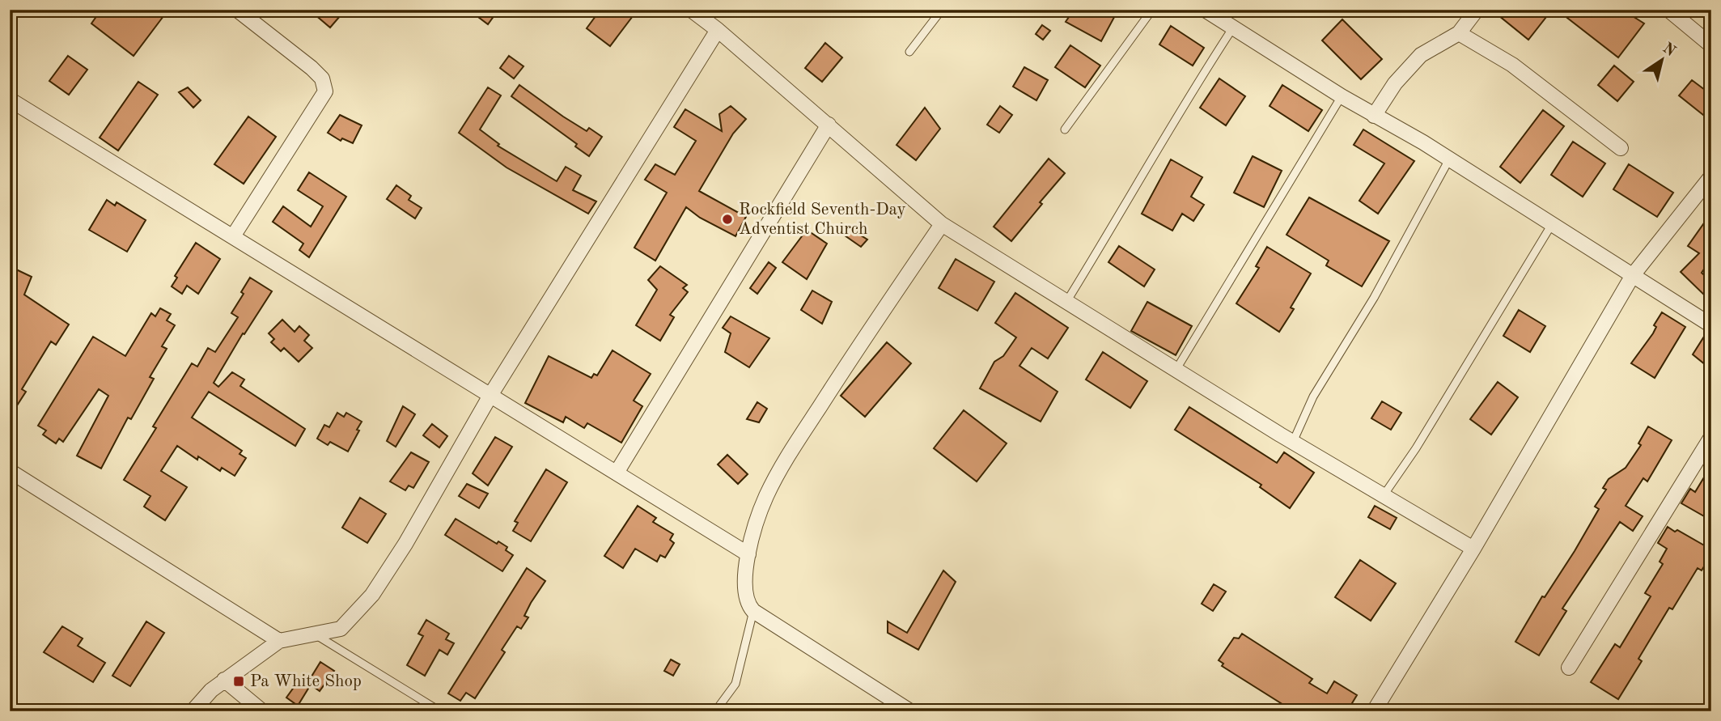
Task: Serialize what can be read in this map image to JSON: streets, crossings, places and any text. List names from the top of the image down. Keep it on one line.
{"places":{"other":["Rockfield Seventh-Day Adventist Church"],"transit":["Pa White Shop"]},"north":"top right"}
